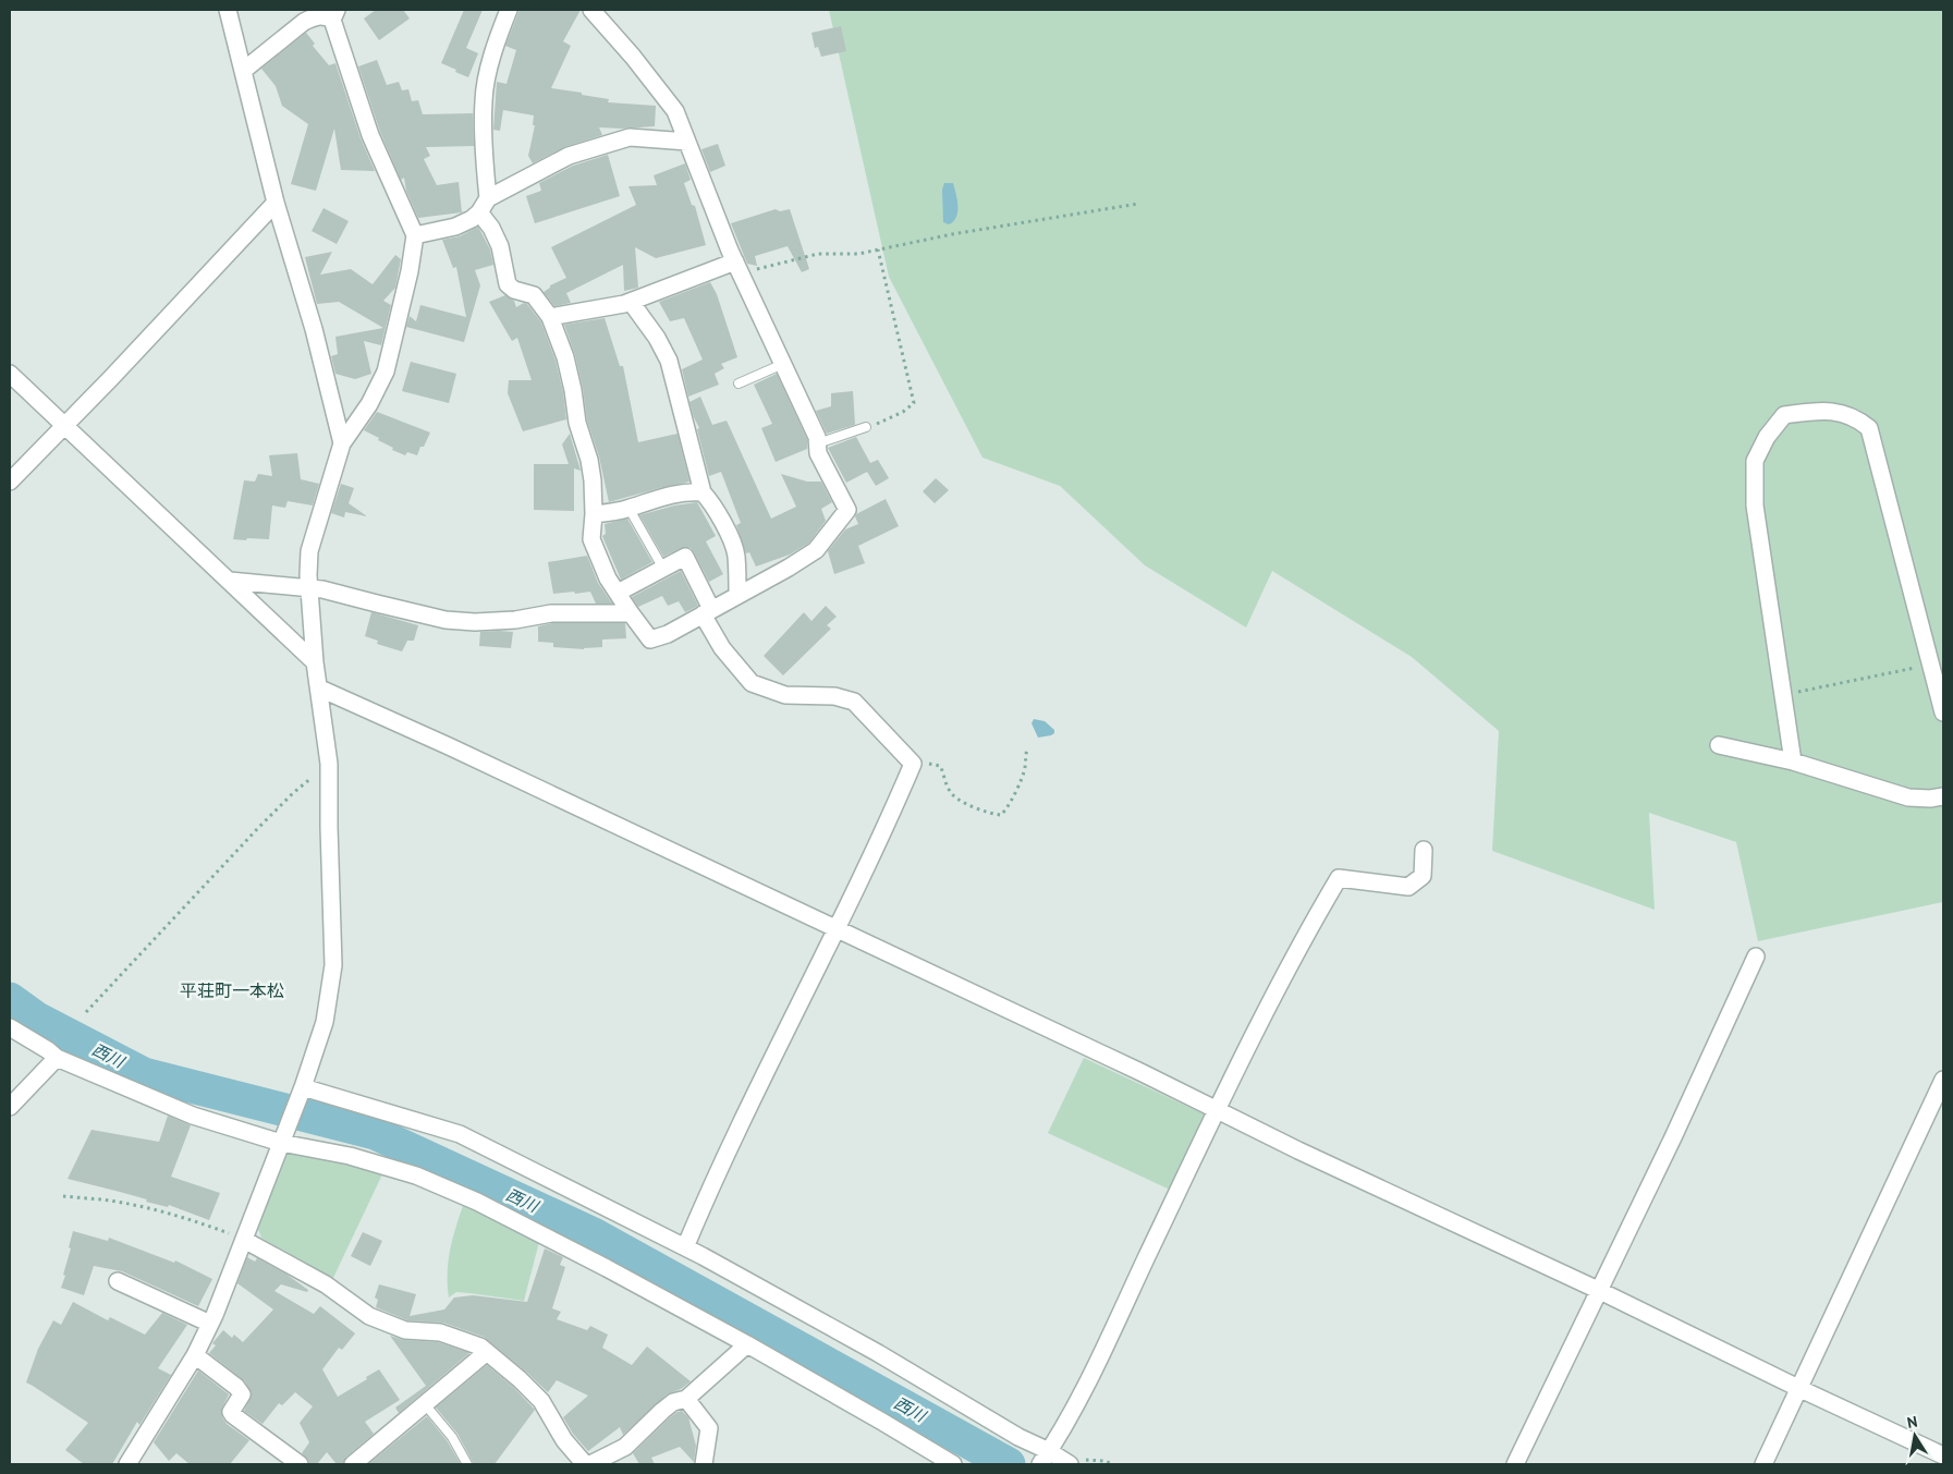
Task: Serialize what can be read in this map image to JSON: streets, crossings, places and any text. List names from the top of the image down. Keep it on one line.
{"districts":["平荘町一本松"],"water":["西川"],"north":"top"}
